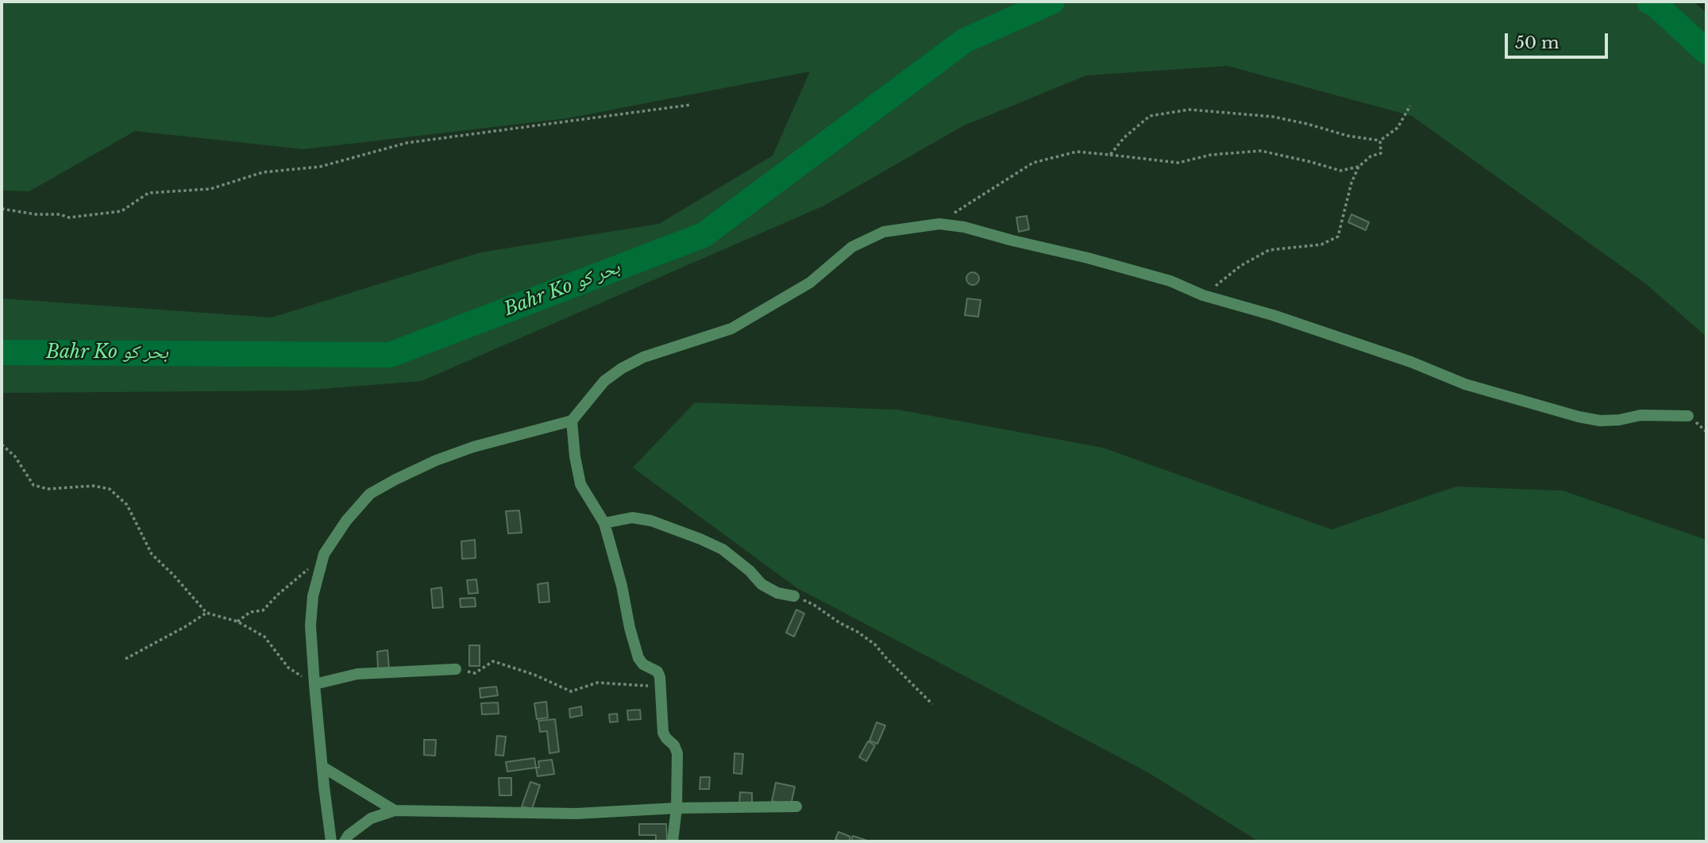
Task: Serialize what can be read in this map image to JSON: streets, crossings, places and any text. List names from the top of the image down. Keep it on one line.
{"water":["Bahr Ko بحر كو"],"scale_bar":"50 m"}
